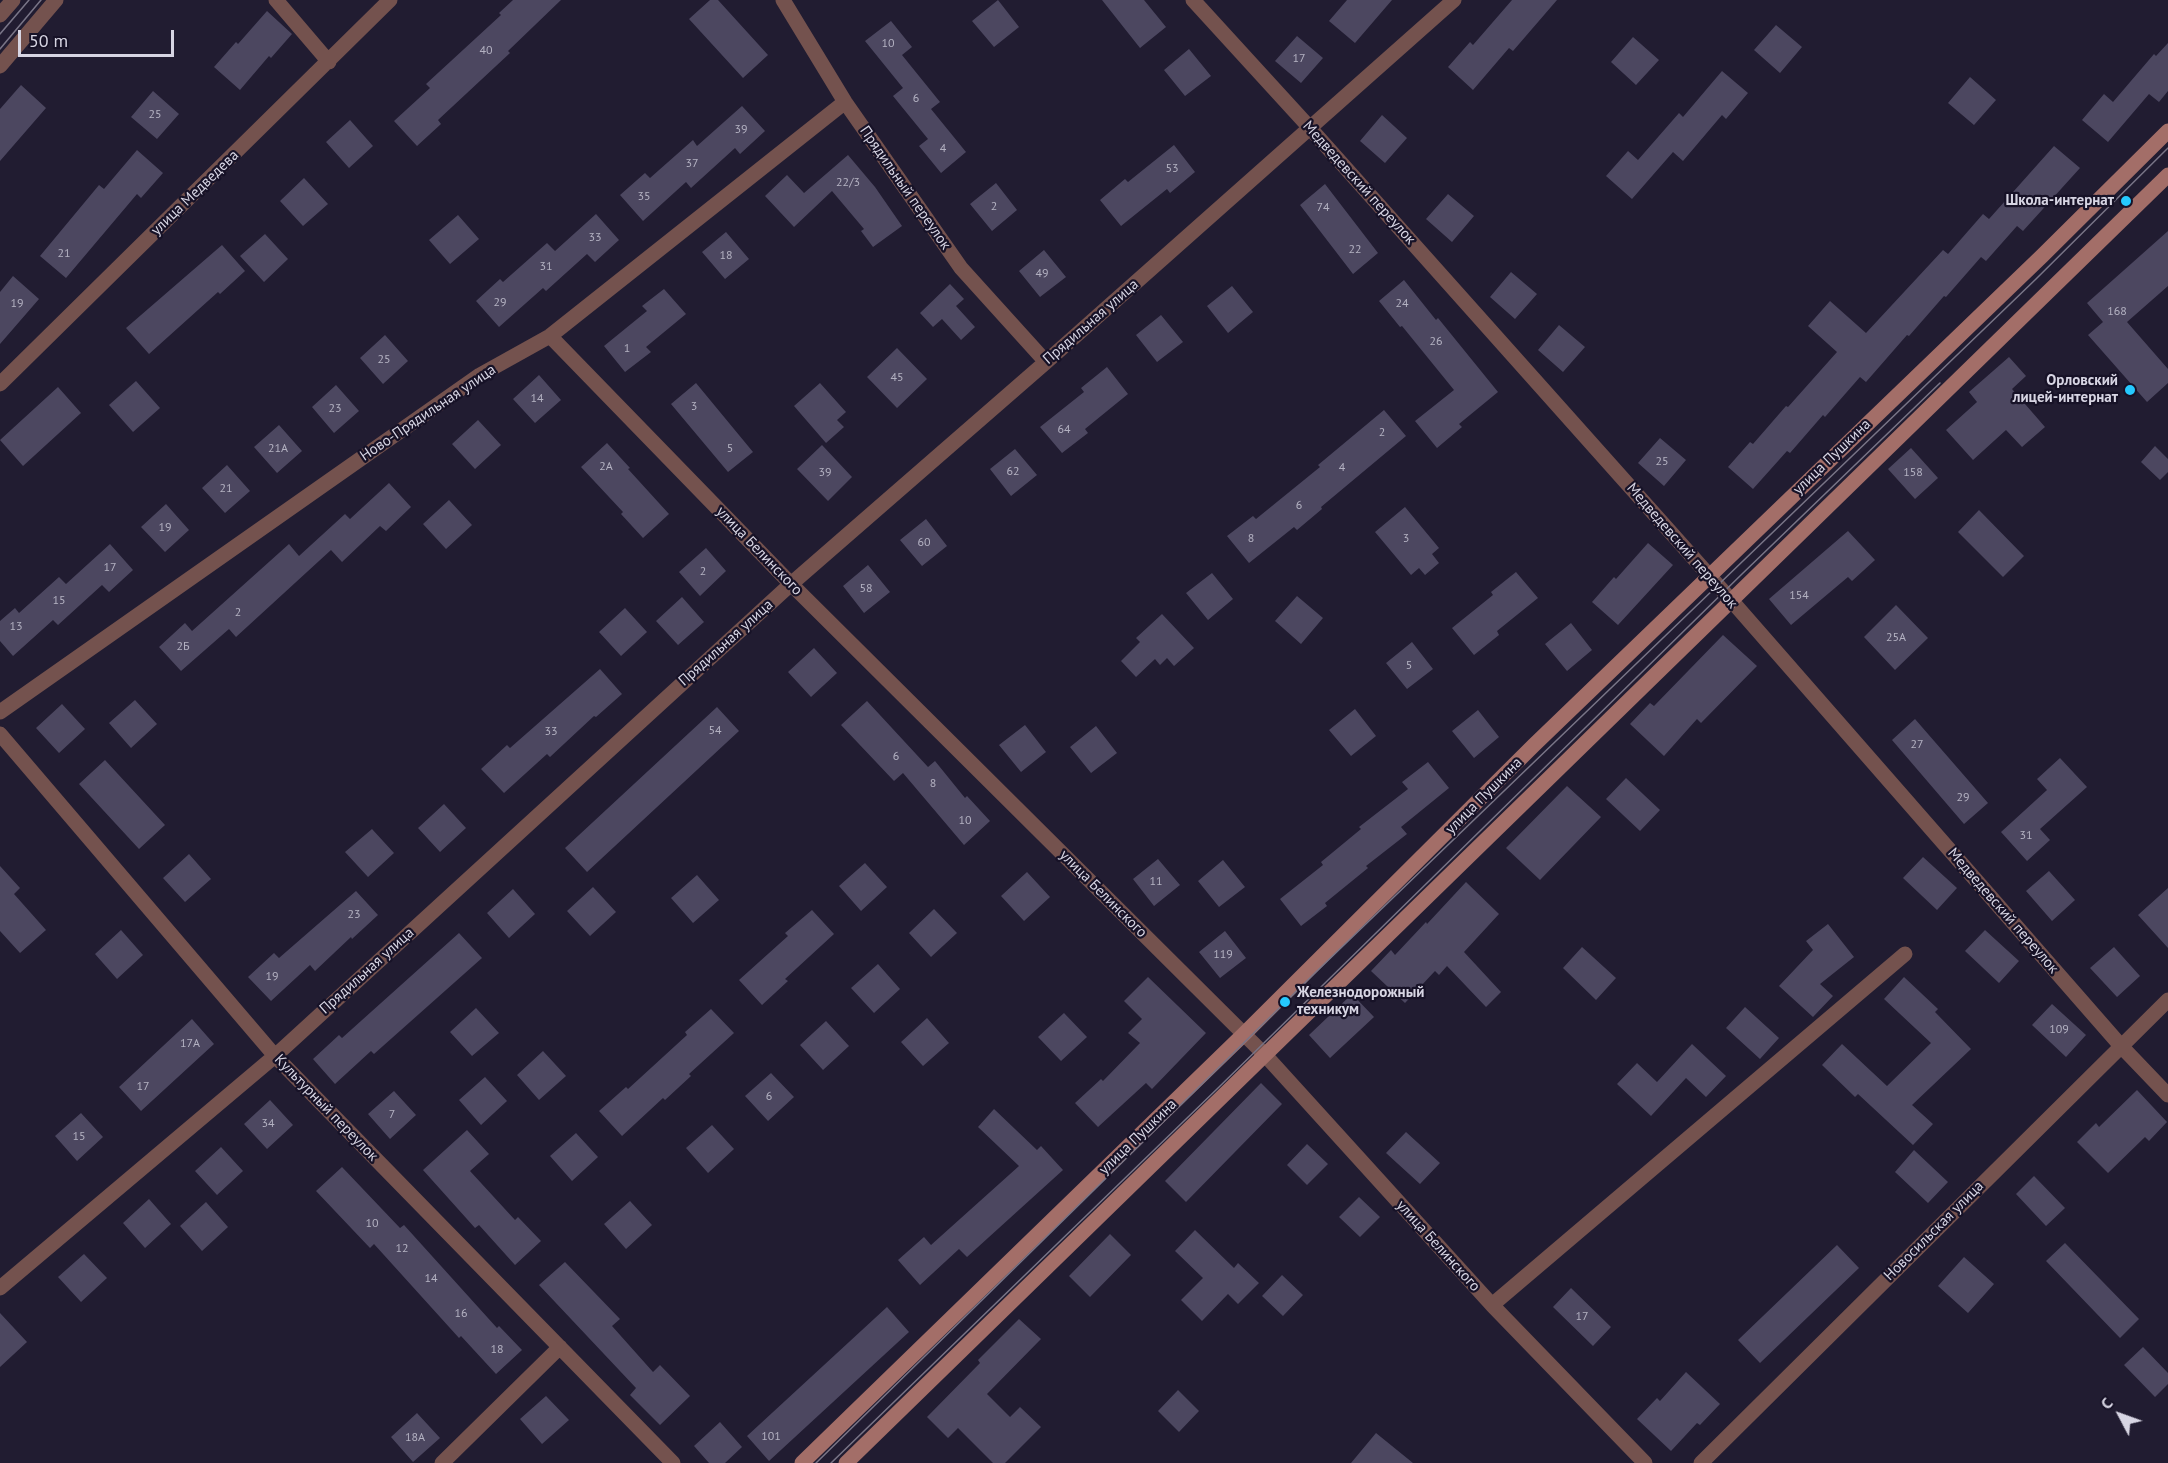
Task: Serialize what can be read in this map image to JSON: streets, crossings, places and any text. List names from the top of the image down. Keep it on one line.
{"streets":{"main road":["улица Пушкина"],"street":["Медведевский переулок","Прядильный переулок","улица Медведева","Прядильная улица","Ново-Прядильная улица","улица Белинского","Культурный переулок","Новосильская улица"]},"crossings":[["Медведевский переулок","Прядильная улица"],["Медведевский переулок","улица Пушкина"],["Медведевский переулок","Новосильская улица"],["Прядильный переулок","Прядильная улица"],["Прядильный переулок","Ново-Прядильная улица"],["Прядильная улица","улица Белинского"],["Прядильная улица","Культурный переулок"],["Ново-Прядильная улица","улица Белинского"],["улица Пушкина","улица Белинского"]],"places":["Школа-интернат","Орловский лицей-интернат","Железнодорожный техникум"],"house_numbers":["10","40","17","6","25","39","4","37","53","22/3","35","2","74","33","22","21","18","31","49","29","19","24","168","26","1","25","45","14","3","23","64","2","21А","5","25","2А","4","62","39","158","21","6","19","8","3","60","17","2","58","154","15","2","13","25А","2Б","5","54","33","27","6","8","29","10","31","11","23","119","19","109","17А","17","6","7","34","15","10","12","14","16","17","18","101","18А"],"scale_bar":"50 m","north":"top left"}
